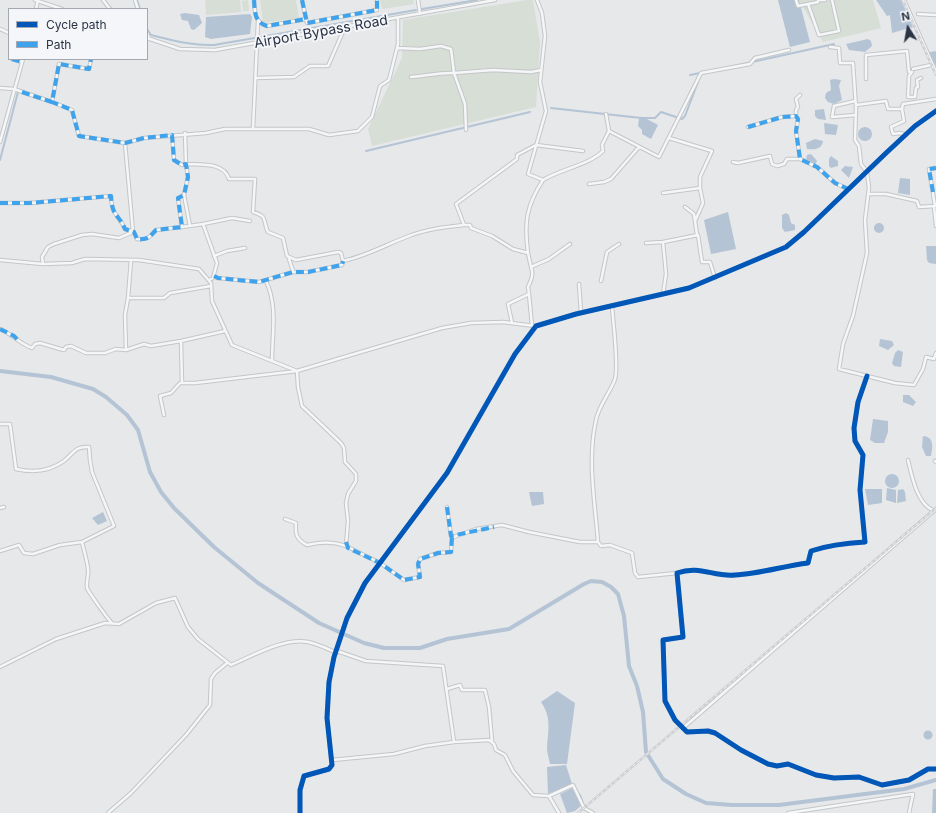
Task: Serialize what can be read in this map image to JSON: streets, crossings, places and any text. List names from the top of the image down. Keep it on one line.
{"streets":{"street":["Airport Bypass Road"]},"legend":["Cycle path","Path"],"north":"top"}
